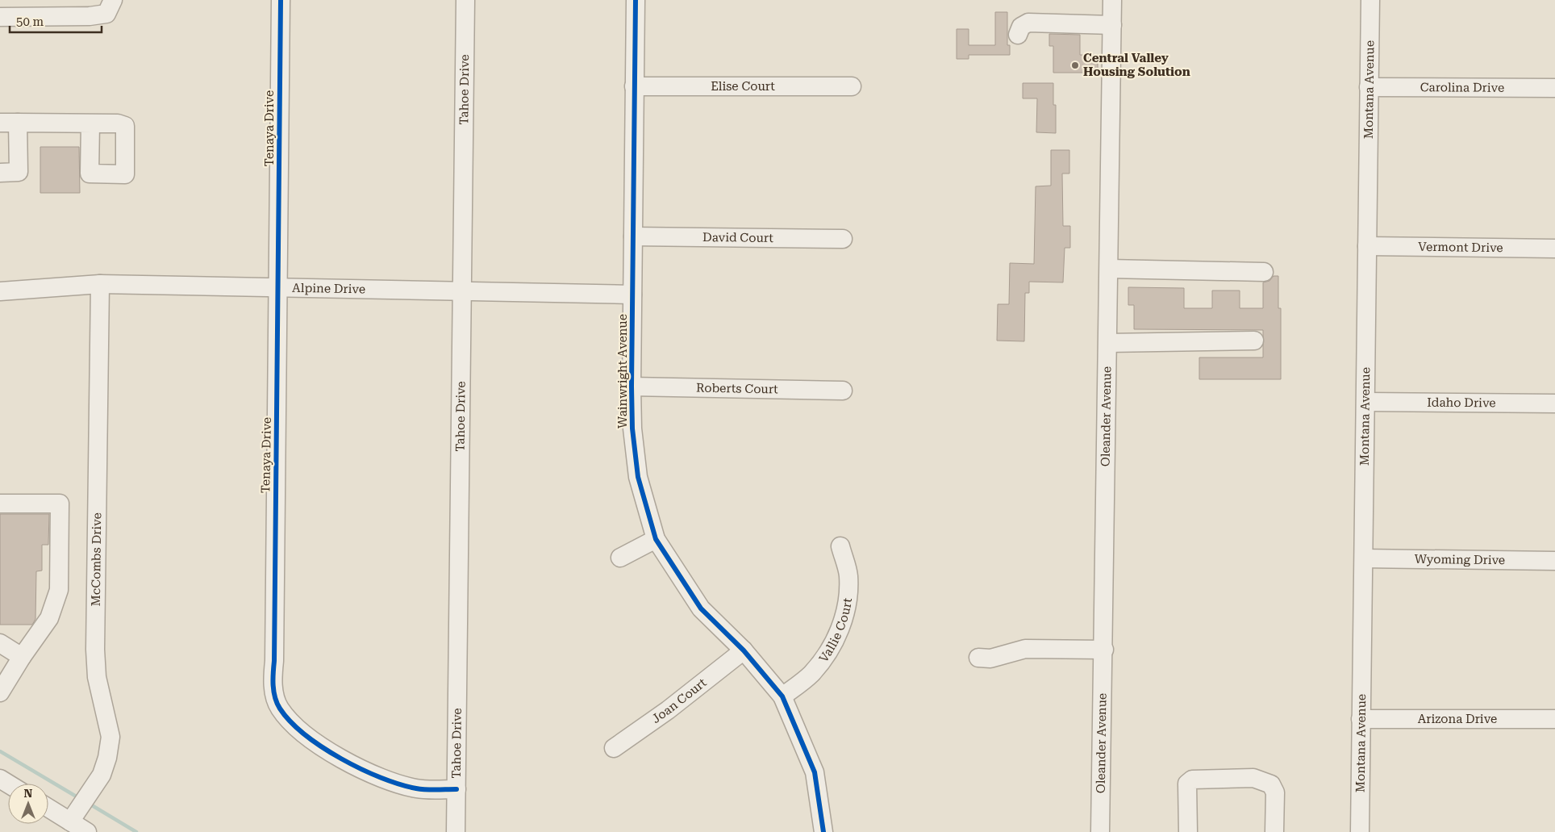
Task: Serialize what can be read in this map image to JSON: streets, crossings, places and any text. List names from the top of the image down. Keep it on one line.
{"streets":{"street":["Elise Court","Carolina Drive","Tahoe Drive","Montana Avenue","Tenaya Drive","David Court","Vermont Drive","Alpine Drive","Wainwright Avenue","Roberts Court","Idaho Drive","Oleander Avenue","McCombs Drive","Wyoming Drive","Vallie Court","Joan Court","Arizona Drive"]},"crossings":[["Elise Court","Wainwright Avenue"],["Carolina Drive","Montana Avenue"],["Tahoe Drive","Tenaya Drive"],["Tahoe Drive","Alpine Drive"],["Montana Avenue","Vermont Drive"],["Montana Avenue","Idaho Drive"],["Montana Avenue","Wyoming Drive"],["Montana Avenue","Arizona Drive"],["Tenaya Drive","Alpine Drive"],["David Court","Wainwright Avenue"],["Alpine Drive","Wainwright Avenue"],["Alpine Drive","McCombs Drive"],["Wainwright Avenue","Roberts Court"],["Wainwright Avenue","Vallie Court"],["Wainwright Avenue","Joan Court"]],"places":["Central Valley Housing Solution"],"scale_bar":"50 m","north":"top"}
